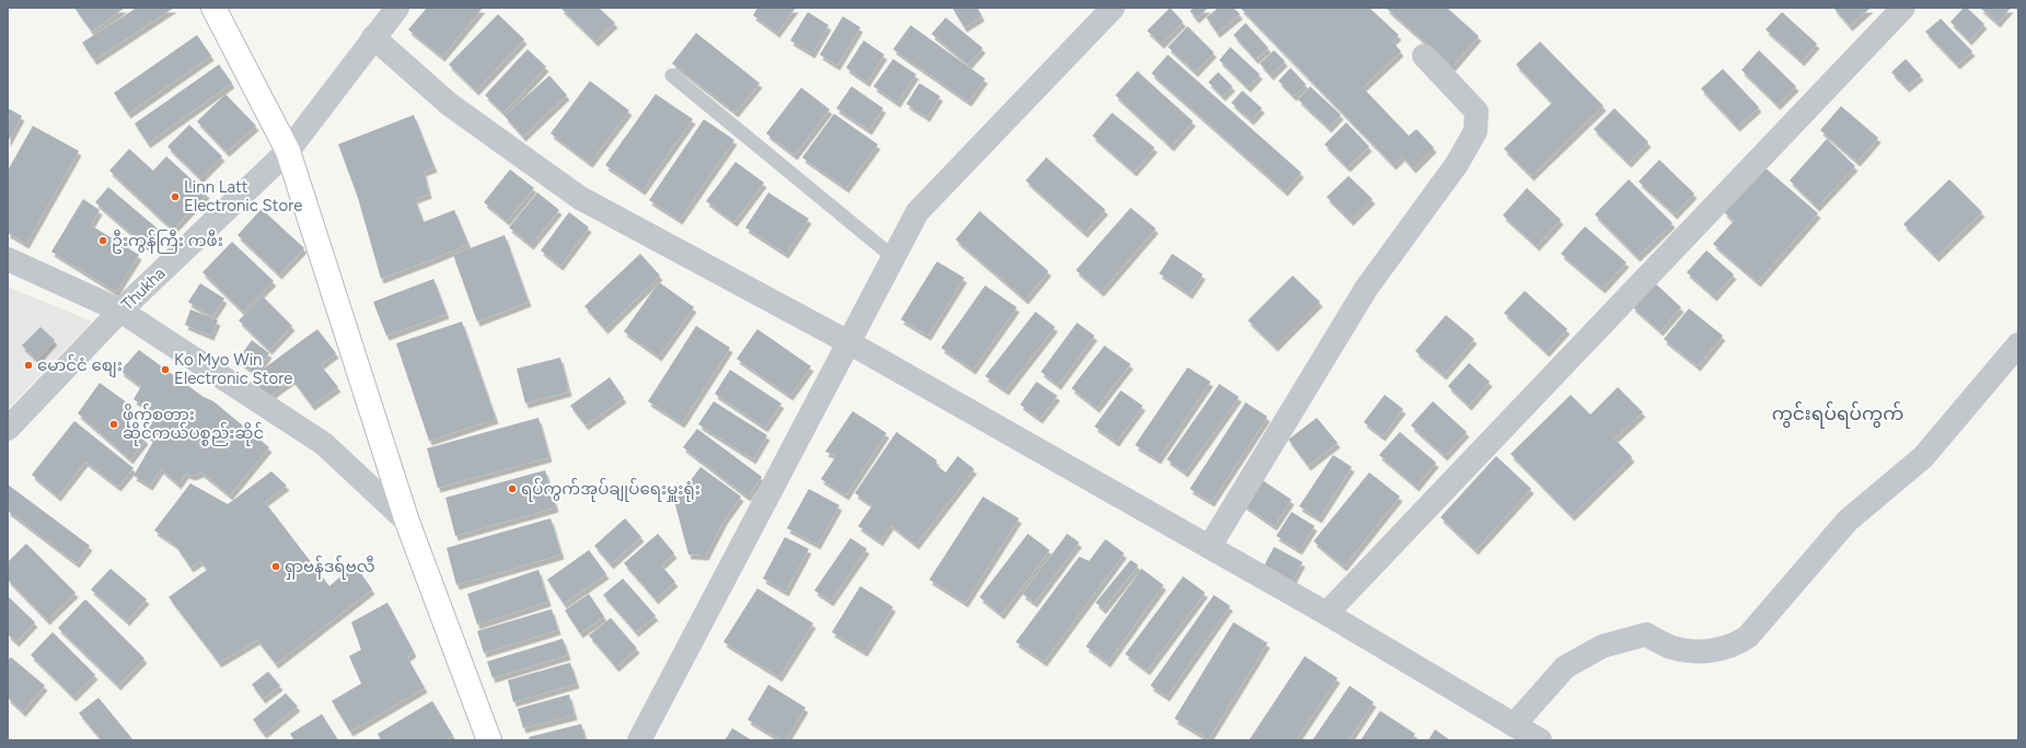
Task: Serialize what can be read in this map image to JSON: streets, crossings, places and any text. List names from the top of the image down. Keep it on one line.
{"streets":{"street":["Thukha"]},"districts":["ကွင်းရပ်ရပ်ကွက်"],"places":["Linn Latt Electronic Store","ဦးကွန်ကြီး ကဖီး","မောင်ငံ စျေး","Ko Myo Win Electronic Store","ဖိုက်စတား ဆိုင်ကယ်ပစ္စည်းဆိုင်","ရပ်ကွက်အုပ်ချုပ်ရေးမှူးရုံး","ရှာဗန်ဒရ်ဗလီ"]}
